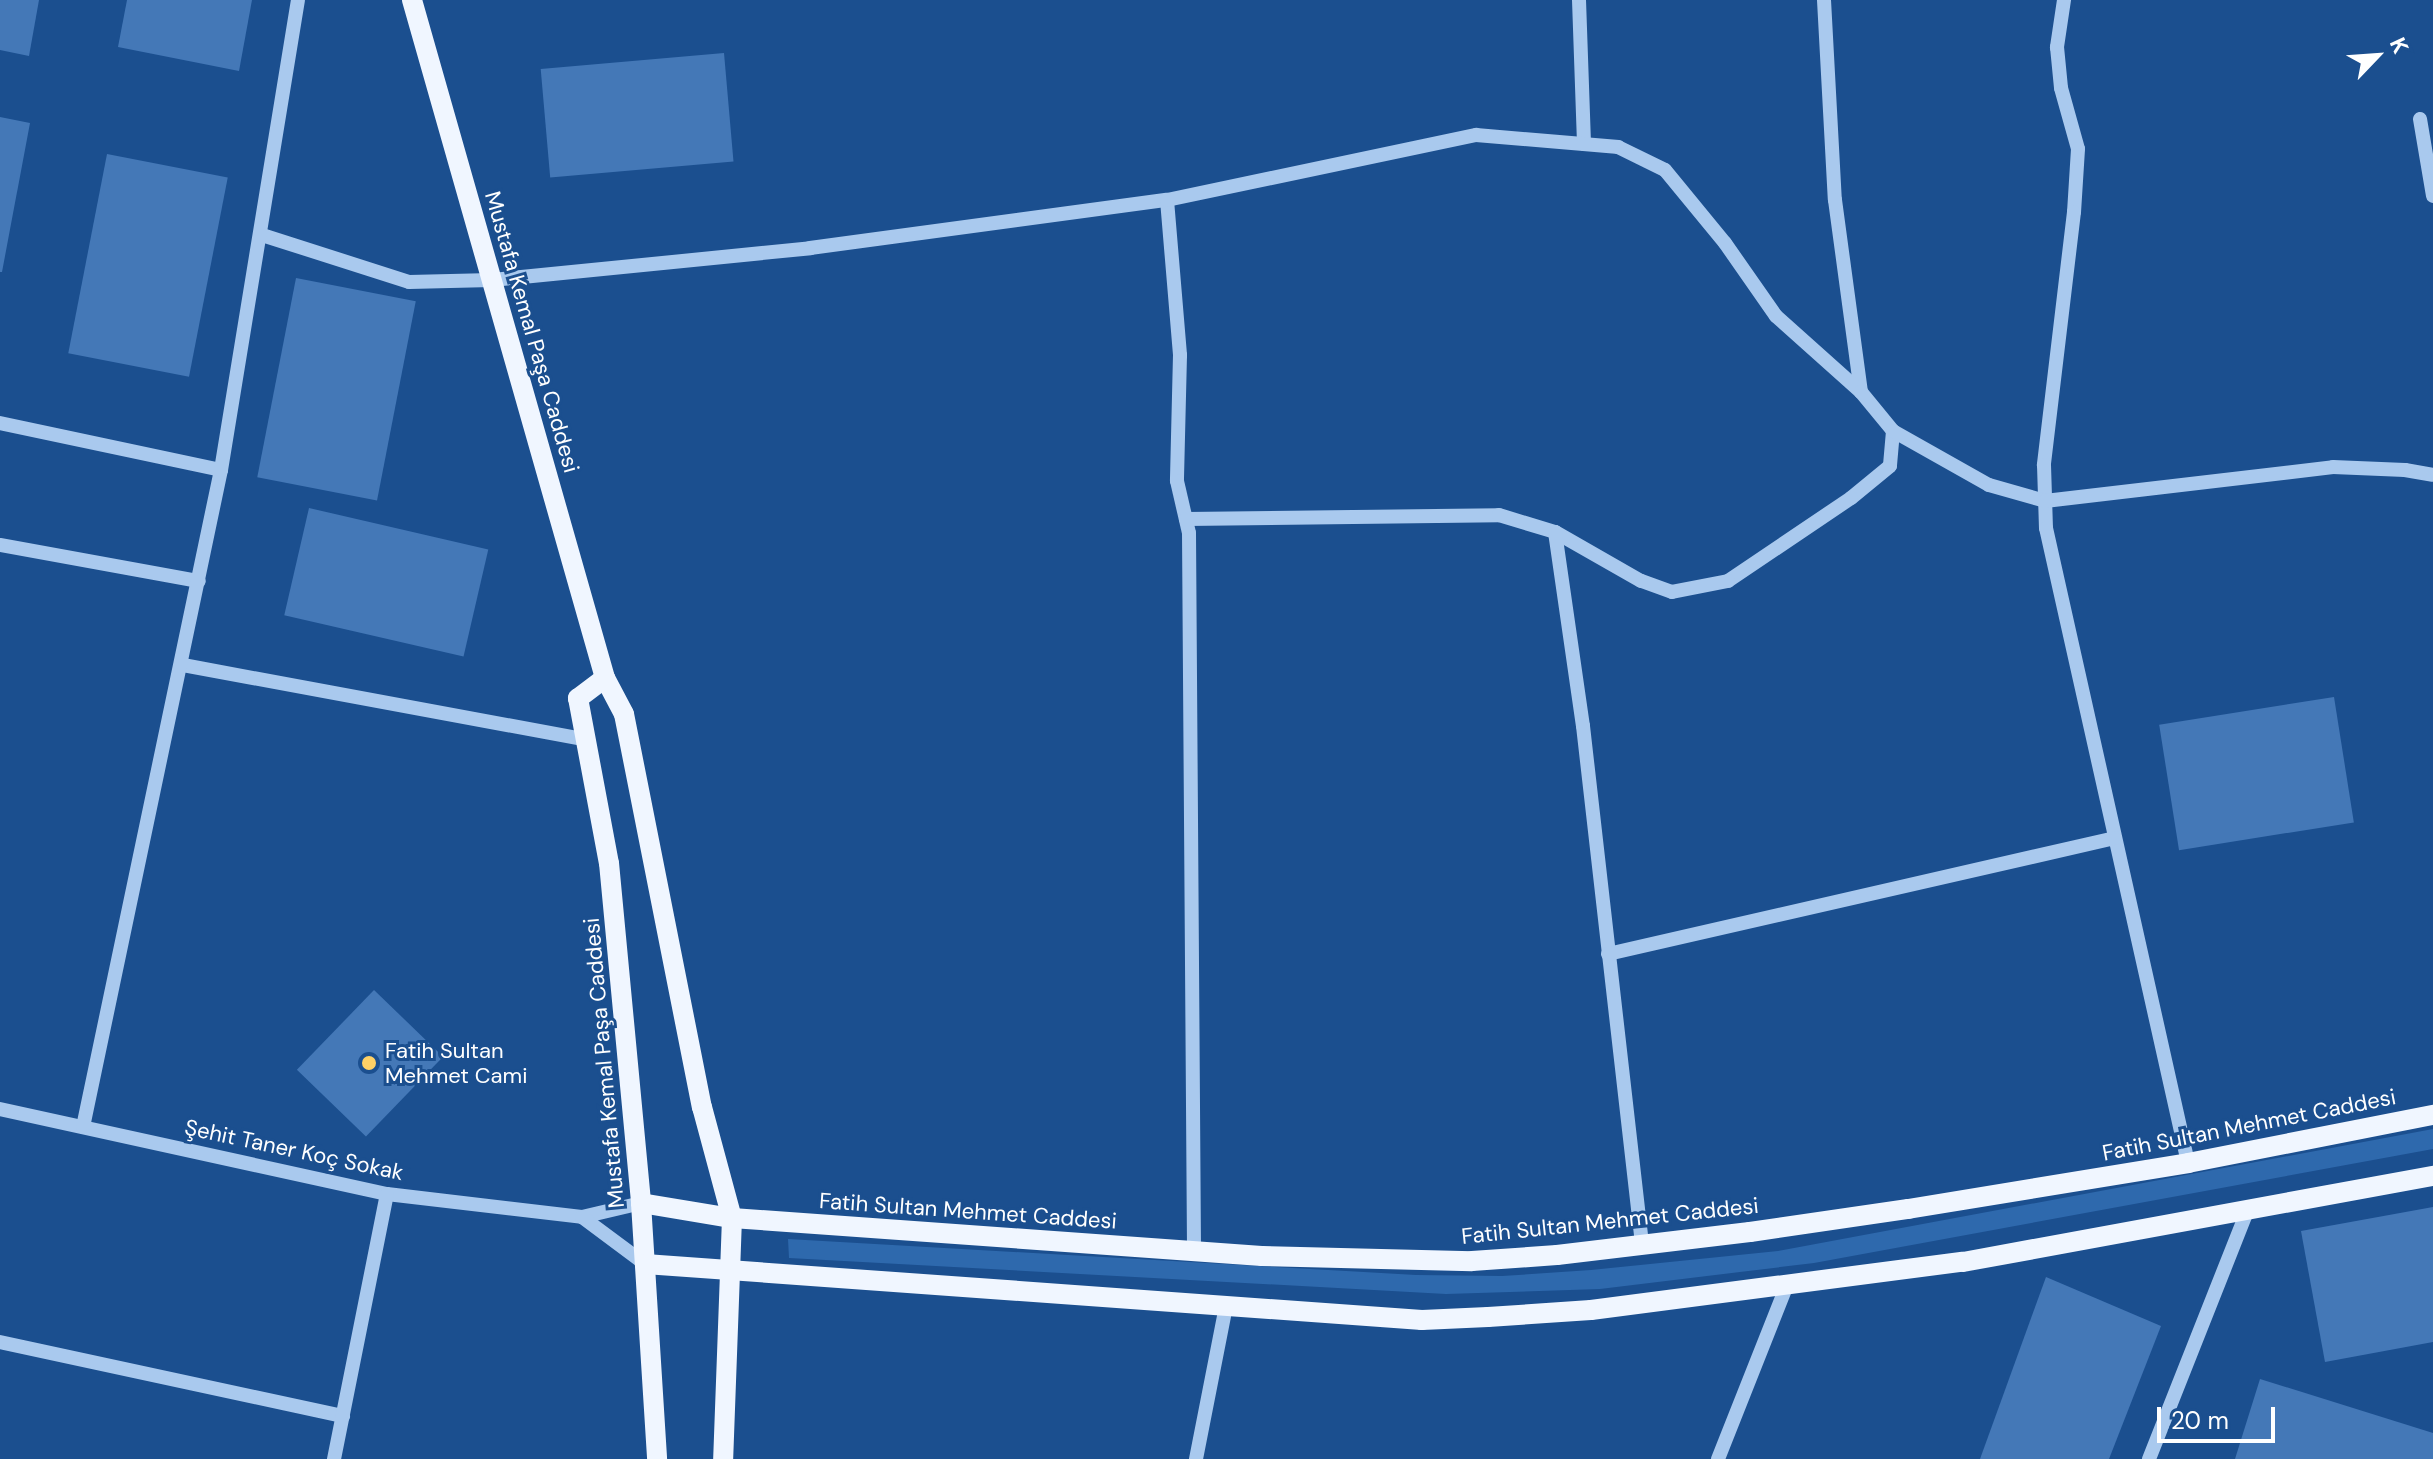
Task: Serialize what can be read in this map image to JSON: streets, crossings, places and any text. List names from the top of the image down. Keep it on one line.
{"streets":{"main road":["Mustafa Kemal Paşa Caddesi","Fatih Sultan Mehmet Caddesi"],"street":["Şehit Taner Koç Sokak"]},"crossings":[["Mustafa Kemal Paşa Caddesi","Fatih Sultan Mehmet Caddesi"],["Mustafa Kemal Paşa Caddesi","Şehit Taner Koç Sokak"],["Fatih Sultan Mehmet Caddesi","Şehit Taner Koç Sokak"]],"places":["Fatih Sultan Mehmet Cami"],"scale_bar":"20 m","north":"top right"}
